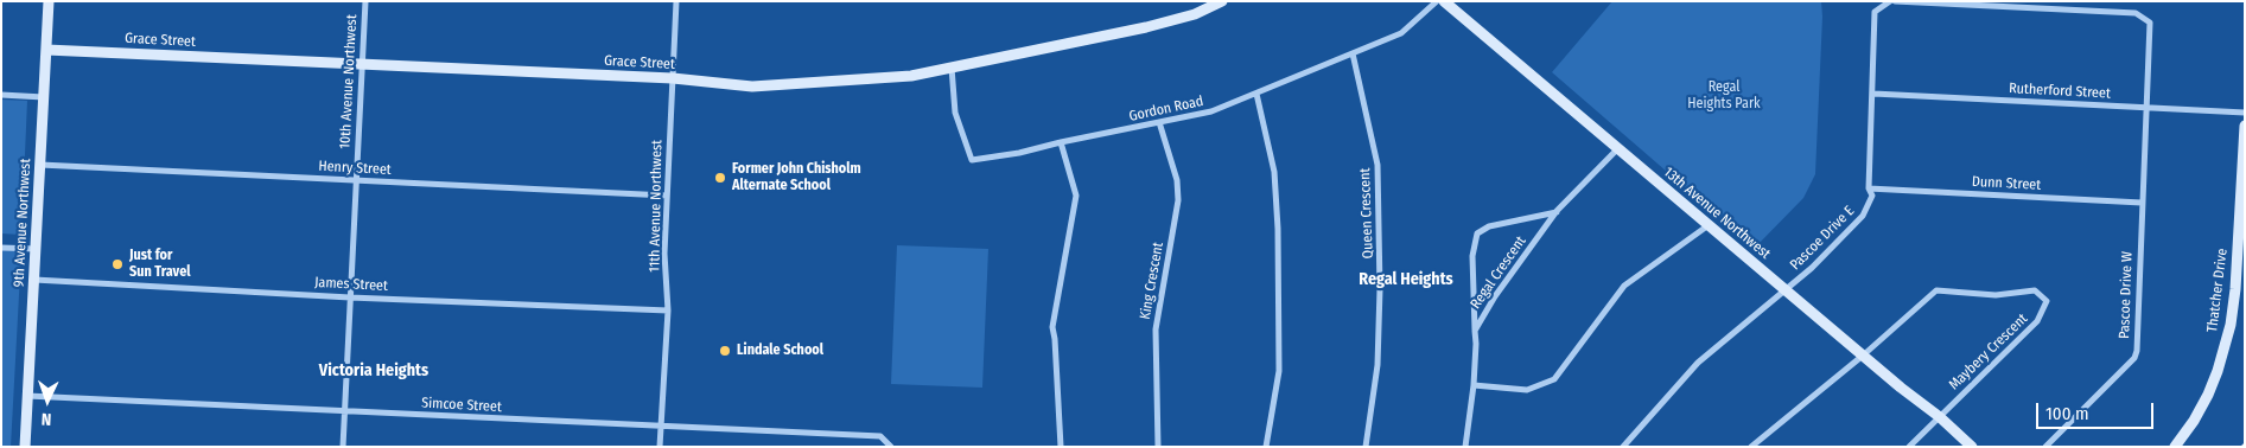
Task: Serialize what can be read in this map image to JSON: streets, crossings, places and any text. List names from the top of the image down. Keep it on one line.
{"streets":{"street":["Grace Street","10th Avenue Northwest","Rutherford Street","Gordon Road","Henry Street","Dunn Street","11th Avenue Northwest","Queen Crescent","13th Avenue Northwest","9th Avenue Northwest","Pascoe Drive E","Regal Crescent","King Crescent","James Street","Thatcher Drive","Pascoe Drive W","Maybery Crescent","Simcoe Street"]},"crossings":[["Grace Street","10th Avenue Northwest"],["Grace Street","Gordon Road"],["Grace Street","11th Avenue Northwest"],["Grace Street","9th Avenue Northwest"],["10th Avenue Northwest","Henry Street"],["10th Avenue Northwest","James Street"],["10th Avenue Northwest","Simcoe Street"],["Rutherford Street","Pascoe Drive E"],["Rutherford Street","Pascoe Drive W"],["Gordon Road","Queen Crescent"],["Gordon Road","King Crescent"],["Henry Street","11th Avenue Northwest"],["Henry Street","9th Avenue Northwest"],["Dunn Street","Pascoe Drive E"],["Dunn Street","Pascoe Drive W"],["11th Avenue Northwest","James Street"],["11th Avenue Northwest","Simcoe Street"],["13th Avenue Northwest","Pascoe Drive E"],["13th Avenue Northwest","Regal Crescent"],["13th Avenue Northwest","Maybery Crescent"],["9th Avenue Northwest","James Street"],["9th Avenue Northwest","Simcoe Street"],["Pascoe Drive E","Pascoe Drive W"]],"districts":["Regal Heights","Victoria Heights"],"parks":["Regal Heights Park"],"places":["Former John Chisholm Alternate School","Just for Sun Travel","Lindale School"],"scale_bar":"100 m","north":"bottom"}
